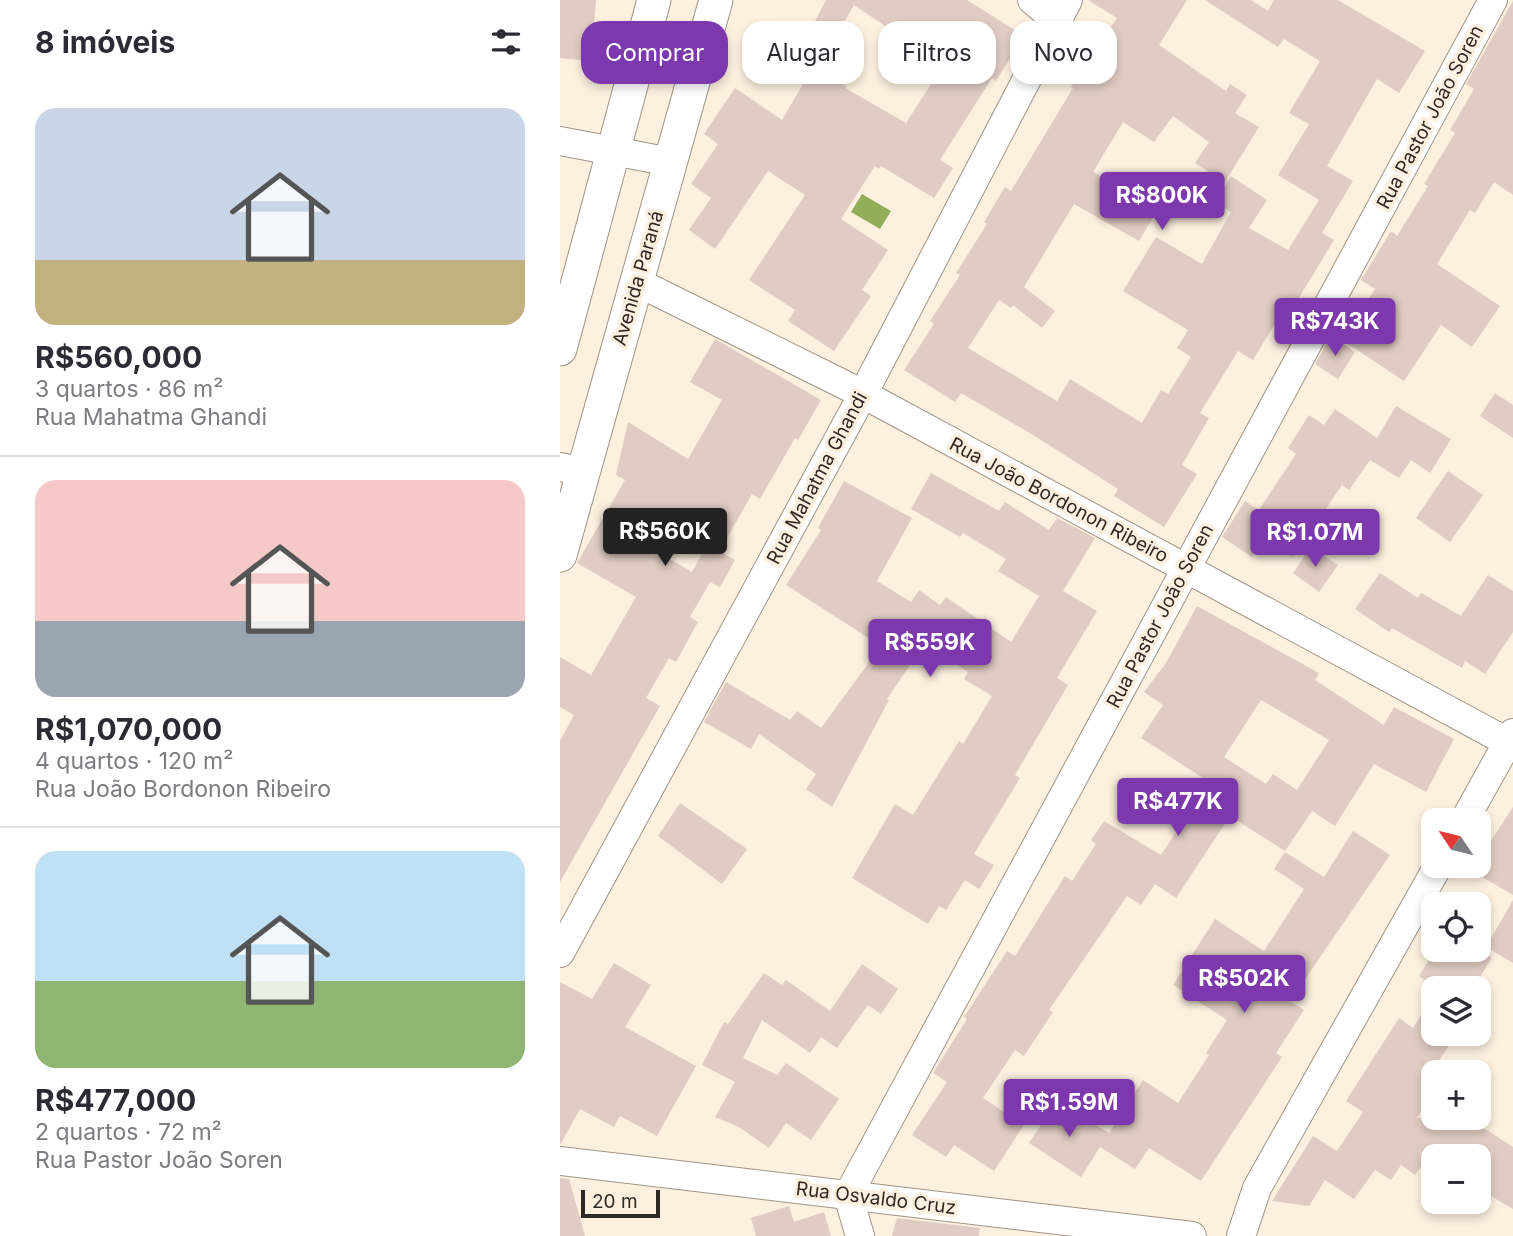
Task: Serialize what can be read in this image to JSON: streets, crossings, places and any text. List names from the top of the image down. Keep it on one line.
{"streets":{"street":["Rua Pastor João Soren","Avenida Paraná","Rua Mahatma Ghandi","Rua João Bordonon Ribeiro","Rua Osvaldo Cruz"]},"crossings":[["Rua Pastor João Soren","Rua João Bordonon Ribeiro"],["Rua Pastor João Soren","Rua Osvaldo Cruz"],["Avenida Paraná","Rua João Bordonon Ribeiro"],["Rua Mahatma Ghandi","Rua João Bordonon Ribeiro"]],"scale_bar":"20 m","north":"top left","page":{"heading":"8 imóveis","chip":["Comprar","Alugar","Filtros","Novo"],"list":[{"name":"R$560,000","note":"3 quartos · 86 m² · Rua Mahatma Ghandi"},{"name":"R$1,070,000","note":"4 quartos · 120 m² · Rua João Bordonon Ribeiro"},{"name":"R$477,000","note":"2 quartos · 72 m² · Rua Pastor João Soren"}],"price":["R$800K","R$743K","R$560K","R$1.07M","R$559K","R$477K","R$502K","R$1.59M"],"map_buttons":["+","−"],"scale":"20 m"}}
